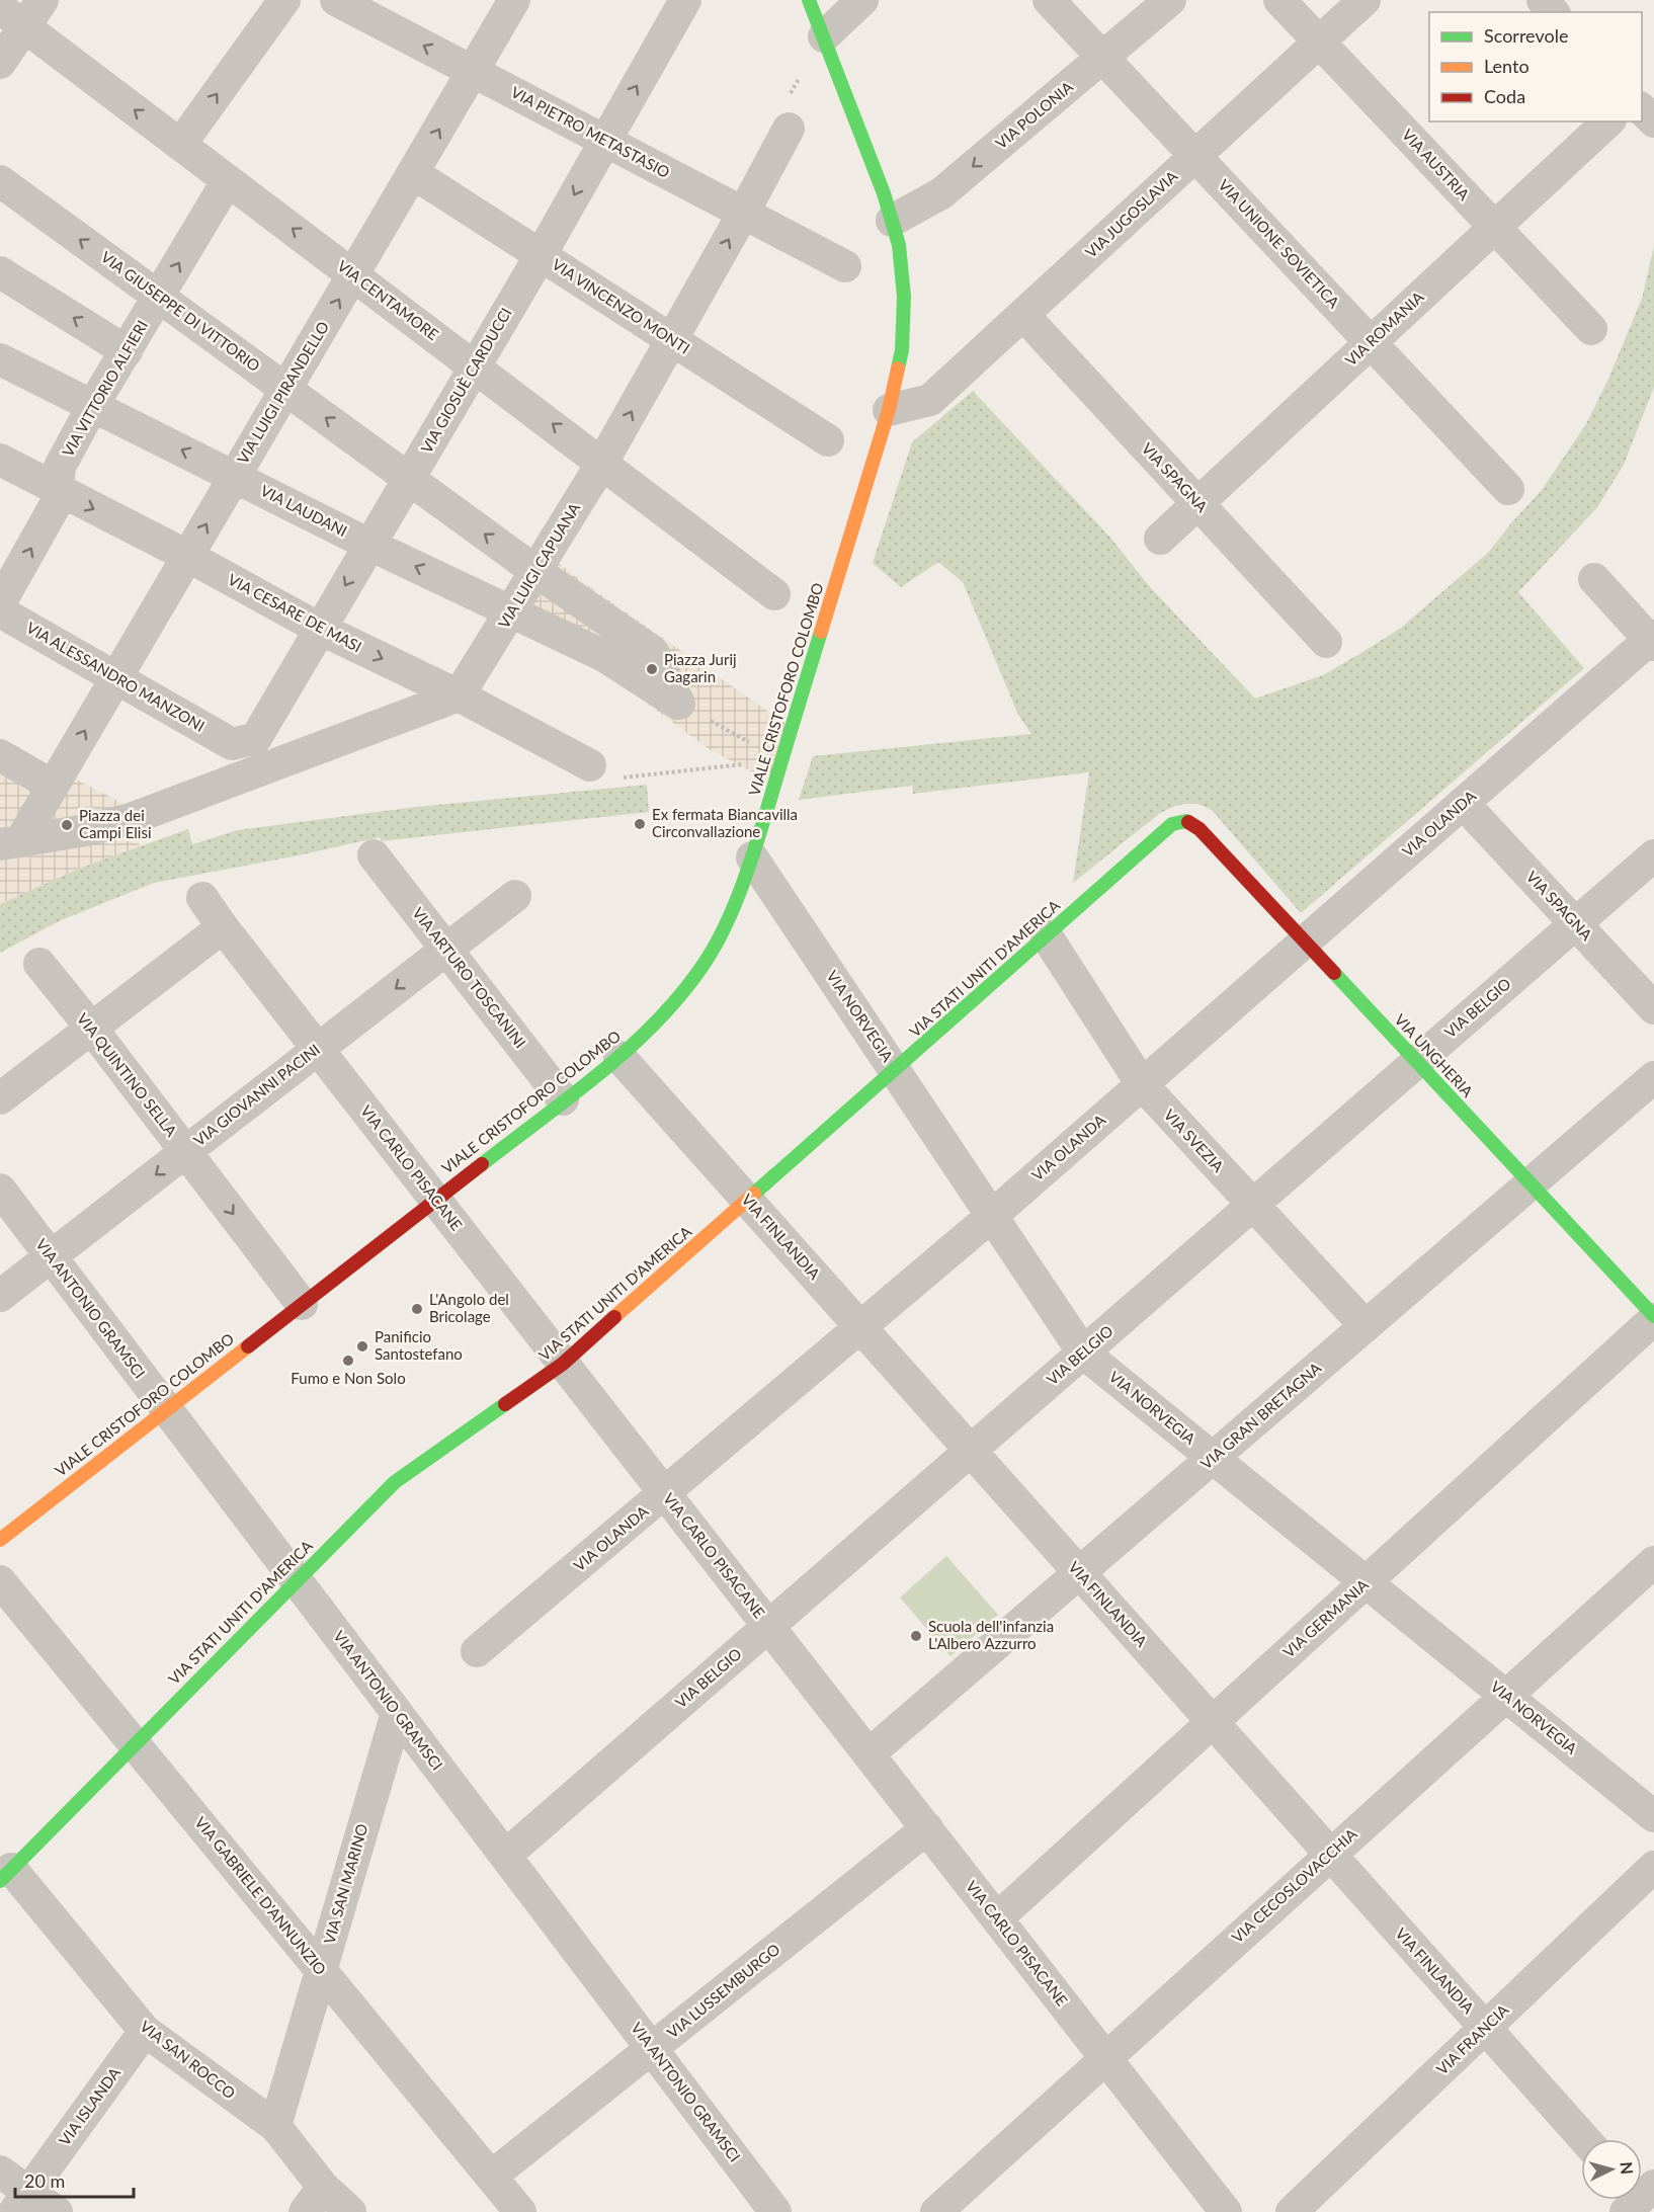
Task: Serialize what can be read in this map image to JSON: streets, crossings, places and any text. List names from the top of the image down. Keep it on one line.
{"streets":{"street":["VIA POLONIA","VIA PIETRO METASTASIO","VIA AUSTRIA","VIA JUGOSLAVIA","VIA UNIONE SOVIETICA","VIA CENTAMORE","VIA VINCENZO MONTI","VIA GIUSEPPE DI VITTORIO","VIA ROMANIA","VIA GIOSUÈ CARDUCCI","VIA VITTORIO ALFIERI","VIA LUIGI PIRANDELLO","VIA SPAGNA","VIA LAUDANI","VIA LUIGI CAPUANA","VIA CESARE DE MASI","VIA ALESSANDRO MANZONI","VIALE CRISTOFORO COLOMBO","VIA OLANDA","VIA STATI UNITI D'AMERICA","VIA ARTURO TOSCANINI","VIA BELGIO","VIA NORVEGIA","VIA UNGHERIA","VIA QUINTINO SELLA","VIA GIOVANNI PACINI","VIA SVEZIA","VIA CARLO PISACANE","VIA FINLANDIA","VIA ANTONIO GRAMSCI","VIA GRAN BRETAGNA","VIA GERMANIA","VIA SAN MARINO","VIA CECOSLOVACCHIA","VIA GABRIELE D'ANNUNZIO","VIA LUSSEMBURGO","VIA FRANCIA","VIA SAN ROCCO","VIA ISLANDA"]},"crossings":[["VIA POLONIA","VIA UNIONE SOVIETICA"],["VIA POLONIA","VIALE CRISTOFORO COLOMBO"],["VIA PIETRO METASTASIO","VIA GIOSUÈ CARDUCCI"],["VIA PIETRO METASTASIO","VIA LUIGI PIRANDELLO"],["VIA PIETRO METASTASIO","VIA LUIGI CAPUANA"],["VIA AUSTRIA","VIA JUGOSLAVIA"],["VIA AUSTRIA","VIA ROMANIA"],["VIA JUGOSLAVIA","VIA UNIONE SOVIETICA"],["VIA JUGOSLAVIA","VIA SPAGNA"],["VIA JUGOSLAVIA","VIALE CRISTOFORO COLOMBO"],["VIA UNIONE SOVIETICA","VIA ROMANIA"],["VIA CENTAMORE","VIA GIOSUÈ CARDUCCI"],["VIA CENTAMORE","VIA VITTORIO ALFIERI"],["VIA CENTAMORE","VIA LUIGI PIRANDELLO"],["VIA CENTAMORE","VIA LUIGI CAPUANA"],["VIA VINCENZO MONTI","VIA GIOSUÈ CARDUCCI"],["VIA VINCENZO MONTI","VIA LUIGI PIRANDELLO"],["VIA VINCENZO MONTI","VIA LUIGI CAPUANA"],["VIA GIUSEPPE DI VITTORIO","VIA GIOSUÈ CARDUCCI"],["VIA GIUSEPPE DI VITTORIO","VIA VITTORIO ALFIERI"],["VIA GIUSEPPE DI VITTORIO","VIA LUIGI PIRANDELLO"],["VIA GIUSEPPE DI VITTORIO","VIA LAUDANI"],["VIA GIUSEPPE DI VITTORIO","VIA LUIGI CAPUANA"],["VIA ROMANIA","VIA SPAGNA"],["VIA GIOSUÈ CARDUCCI","VIA LAUDANI"],["VIA GIOSUÈ CARDUCCI","VIA CESARE DE MASI"],["VIA GIOSUÈ CARDUCCI","VIA ALESSANDRO MANZONI"],["VIA VITTORIO ALFIERI","VIA LAUDANI"],["VIA VITTORIO ALFIERI","VIA CESARE DE MASI"],["VIA LUIGI PIRANDELLO","VIA LAUDANI"],["VIA LUIGI PIRANDELLO","VIA CESARE DE MASI"],["VIA LUIGI PIRANDELLO","VIA ALESSANDRO MANZONI"],["VIA SPAGNA","VIA OLANDA"],["VIA SPAGNA","VIA BELGIO"],["VIA LAUDANI","VIA LUIGI CAPUANA"],["VIA LUIGI CAPUANA","VIA CESARE DE MASI"],["VIALE CRISTOFORO COLOMBO","VIA ARTURO TOSCANINI"],["VIALE CRISTOFORO COLOMBO","VIA NORVEGIA"],["VIALE CRISTOFORO COLOMBO","VIA QUINTINO SELLA"],["VIALE CRISTOFORO COLOMBO","VIA CARLO PISACANE"],["VIALE CRISTOFORO COLOMBO","VIA FINLANDIA"],["VIALE CRISTOFORO COLOMBO","VIA ANTONIO GRAMSCI"],["VIA OLANDA","VIA NORVEGIA"],["VIA OLANDA","VIA UNGHERIA"],["VIA OLANDA","VIA SVEZIA"],["VIA OLANDA","VIA CARLO PISACANE"],["VIA OLANDA","VIA FINLANDIA"],["VIA STATI UNITI D'AMERICA","VIA NORVEGIA"],["VIA STATI UNITI D'AMERICA","VIA UNGHERIA"],["VIA STATI UNITI D'AMERICA","VIA SVEZIA"],["VIA STATI UNITI D'AMERICA","VIA CARLO PISACANE"],["VIA STATI UNITI D'AMERICA","VIA FINLANDIA"],["VIA STATI UNITI D'AMERICA","VIA ANTONIO GRAMSCI"],["VIA STATI UNITI D'AMERICA","VIA GABRIELE D'ANNUNZIO"],["VIA STATI UNITI D'AMERICA","VIA SAN ROCCO"],["VIA ARTURO TOSCANINI","VIA GIOVANNI PACINI"],["VIA BELGIO","VIA NORVEGIA"],["VIA BELGIO","VIA UNGHERIA"],["VIA BELGIO","VIA SVEZIA"],["VIA BELGIO","VIA CARLO PISACANE"],["VIA BELGIO","VIA FINLANDIA"],["VIA BELGIO","VIA ANTONIO GRAMSCI"],["VIA NORVEGIA","VIA GRAN BRETAGNA"],["VIA NORVEGIA","VIA GERMANIA"],["VIA NORVEGIA","VIA CECOSLOVACCHIA"],["VIA UNGHERIA","VIA GRAN BRETAGNA"],["VIA UNGHERIA","VIA GERMANIA"],["VIA QUINTINO SELLA","VIA GIOVANNI PACINI"],["VIA GIOVANNI PACINI","VIA CARLO PISACANE"],["VIA GIOVANNI PACINI","VIA ANTONIO GRAMSCI"],["VIA SVEZIA","VIA GRAN BRETAGNA"],["VIA CARLO PISACANE","VIA GRAN BRETAGNA"],["VIA CARLO PISACANE","VIA GERMANIA"],["VIA CARLO PISACANE","VIA CECOSLOVACCHIA"],["VIA CARLO PISACANE","VIA LUSSEMBURGO"],["VIA FINLANDIA","VIA GRAN BRETAGNA"],["VIA FINLANDIA","VIA GERMANIA"],["VIA FINLANDIA","VIA CECOSLOVACCHIA"],["VIA FINLANDIA","VIA FRANCIA"],["VIA ANTONIO GRAMSCI","VIA SAN MARINO"],["VIA ANTONIO GRAMSCI","VIA LUSSEMBURGO"],["VIA SAN MARINO","VIA GABRIELE D'ANNUNZIO"],["VIA SAN MARINO","VIA SAN ROCCO"],["VIA GABRIELE D'ANNUNZIO","VIA LUSSEMBURGO"],["VIA SAN ROCCO","VIA ISLANDA"]],"one_way":["VIA POLONIA","VIA CENTAMORE","VIA GIUSEPPE DI VITTORIO","VIA VITTORIO ALFIERI","VIA LUIGI PIRANDELLO","VIA LAUDANI","VIA LUIGI CAPUANA","VIA CESARE DE MASI","VIA QUINTINO SELLA"],"places":["Piazza Jurij Gagarin","Ex fermata Biancavilla Circonvallazione","Piazza dei Campi Elisi","L'Angolo del Bricolage","Panificio Santostefano","Fumo e Non Solo","Scuola dell'infanzia L'Albero Azzurro"],"legend":["Scorrevole","Lento","Coda"],"scale_bar":"20 m","north":"right"}
